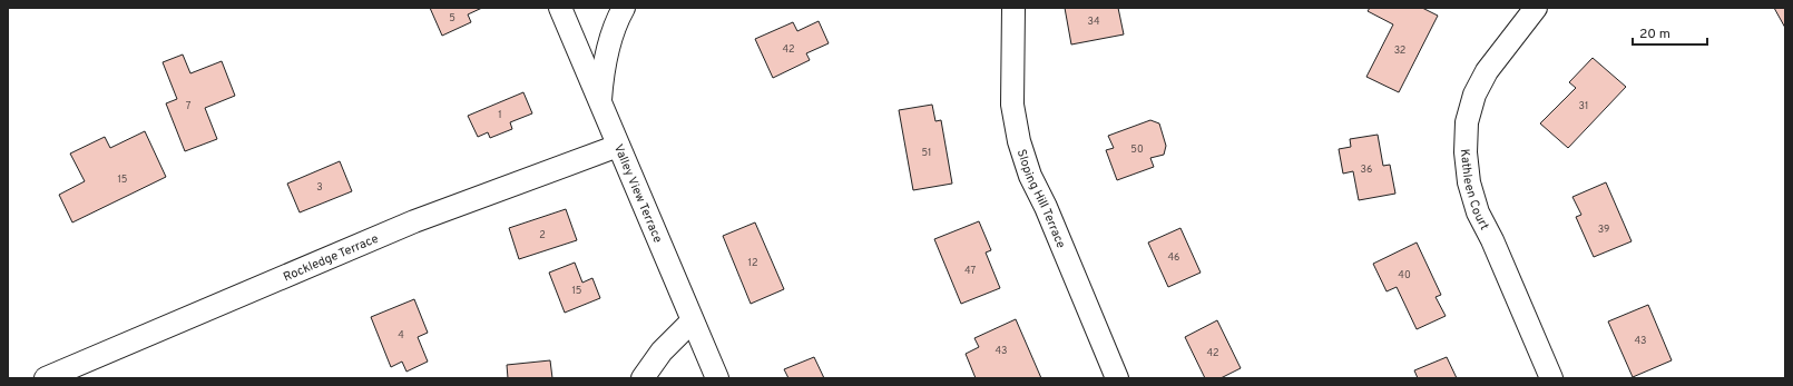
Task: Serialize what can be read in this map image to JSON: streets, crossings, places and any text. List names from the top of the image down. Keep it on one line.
{"streets":{"street":["Kathleen Court","Valley View Terrace","Sloping Hill Terrace","Rockledge Terrace"]},"crossings":[["Valley View Terrace","Rockledge Terrace"]],"house_numbers":["5","34","42","32","7","31","1","50","51","36","15","3","39","2","46","12","47","40","15","4","43","43","42"],"scale_bar":"20 m"}
